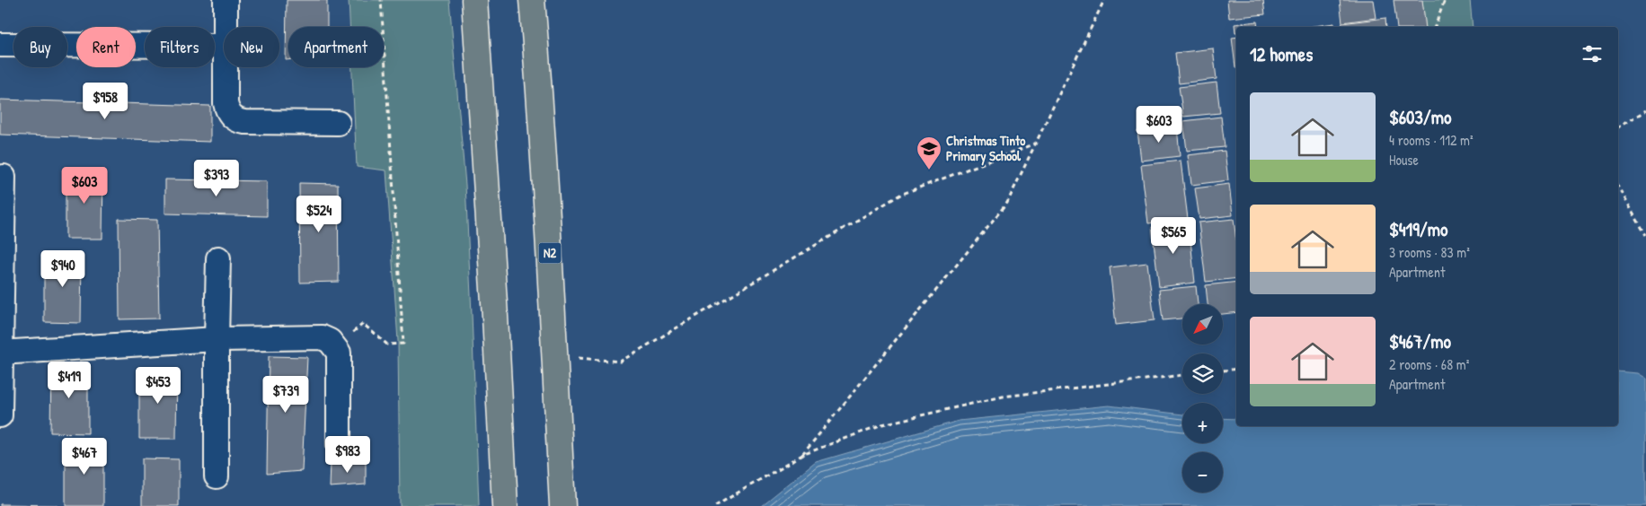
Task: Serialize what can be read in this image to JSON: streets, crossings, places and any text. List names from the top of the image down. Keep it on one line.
{"streets":{"highway":["N2"]},"places":{"school or university":["Christmas Tinto Primary School"]},"north":"bottom left","page":{"chip":["Buy","Rent","Filters","New","Apartment"],"heading":"12 homes","list":[{"name":"$603/mo","note":"4 rooms · 112 m² · House"},{"name":"$419/mo","note":"3 rooms · 83 m² · Apartment"},{"name":"$467/mo","note":"2 rooms · 68 m² · Apartment"}],"price":["$958","$603","$393","$603","$524","$565","$940","$419","$453","$739","$983","$467"],"map_buttons":["+","−"]}}
